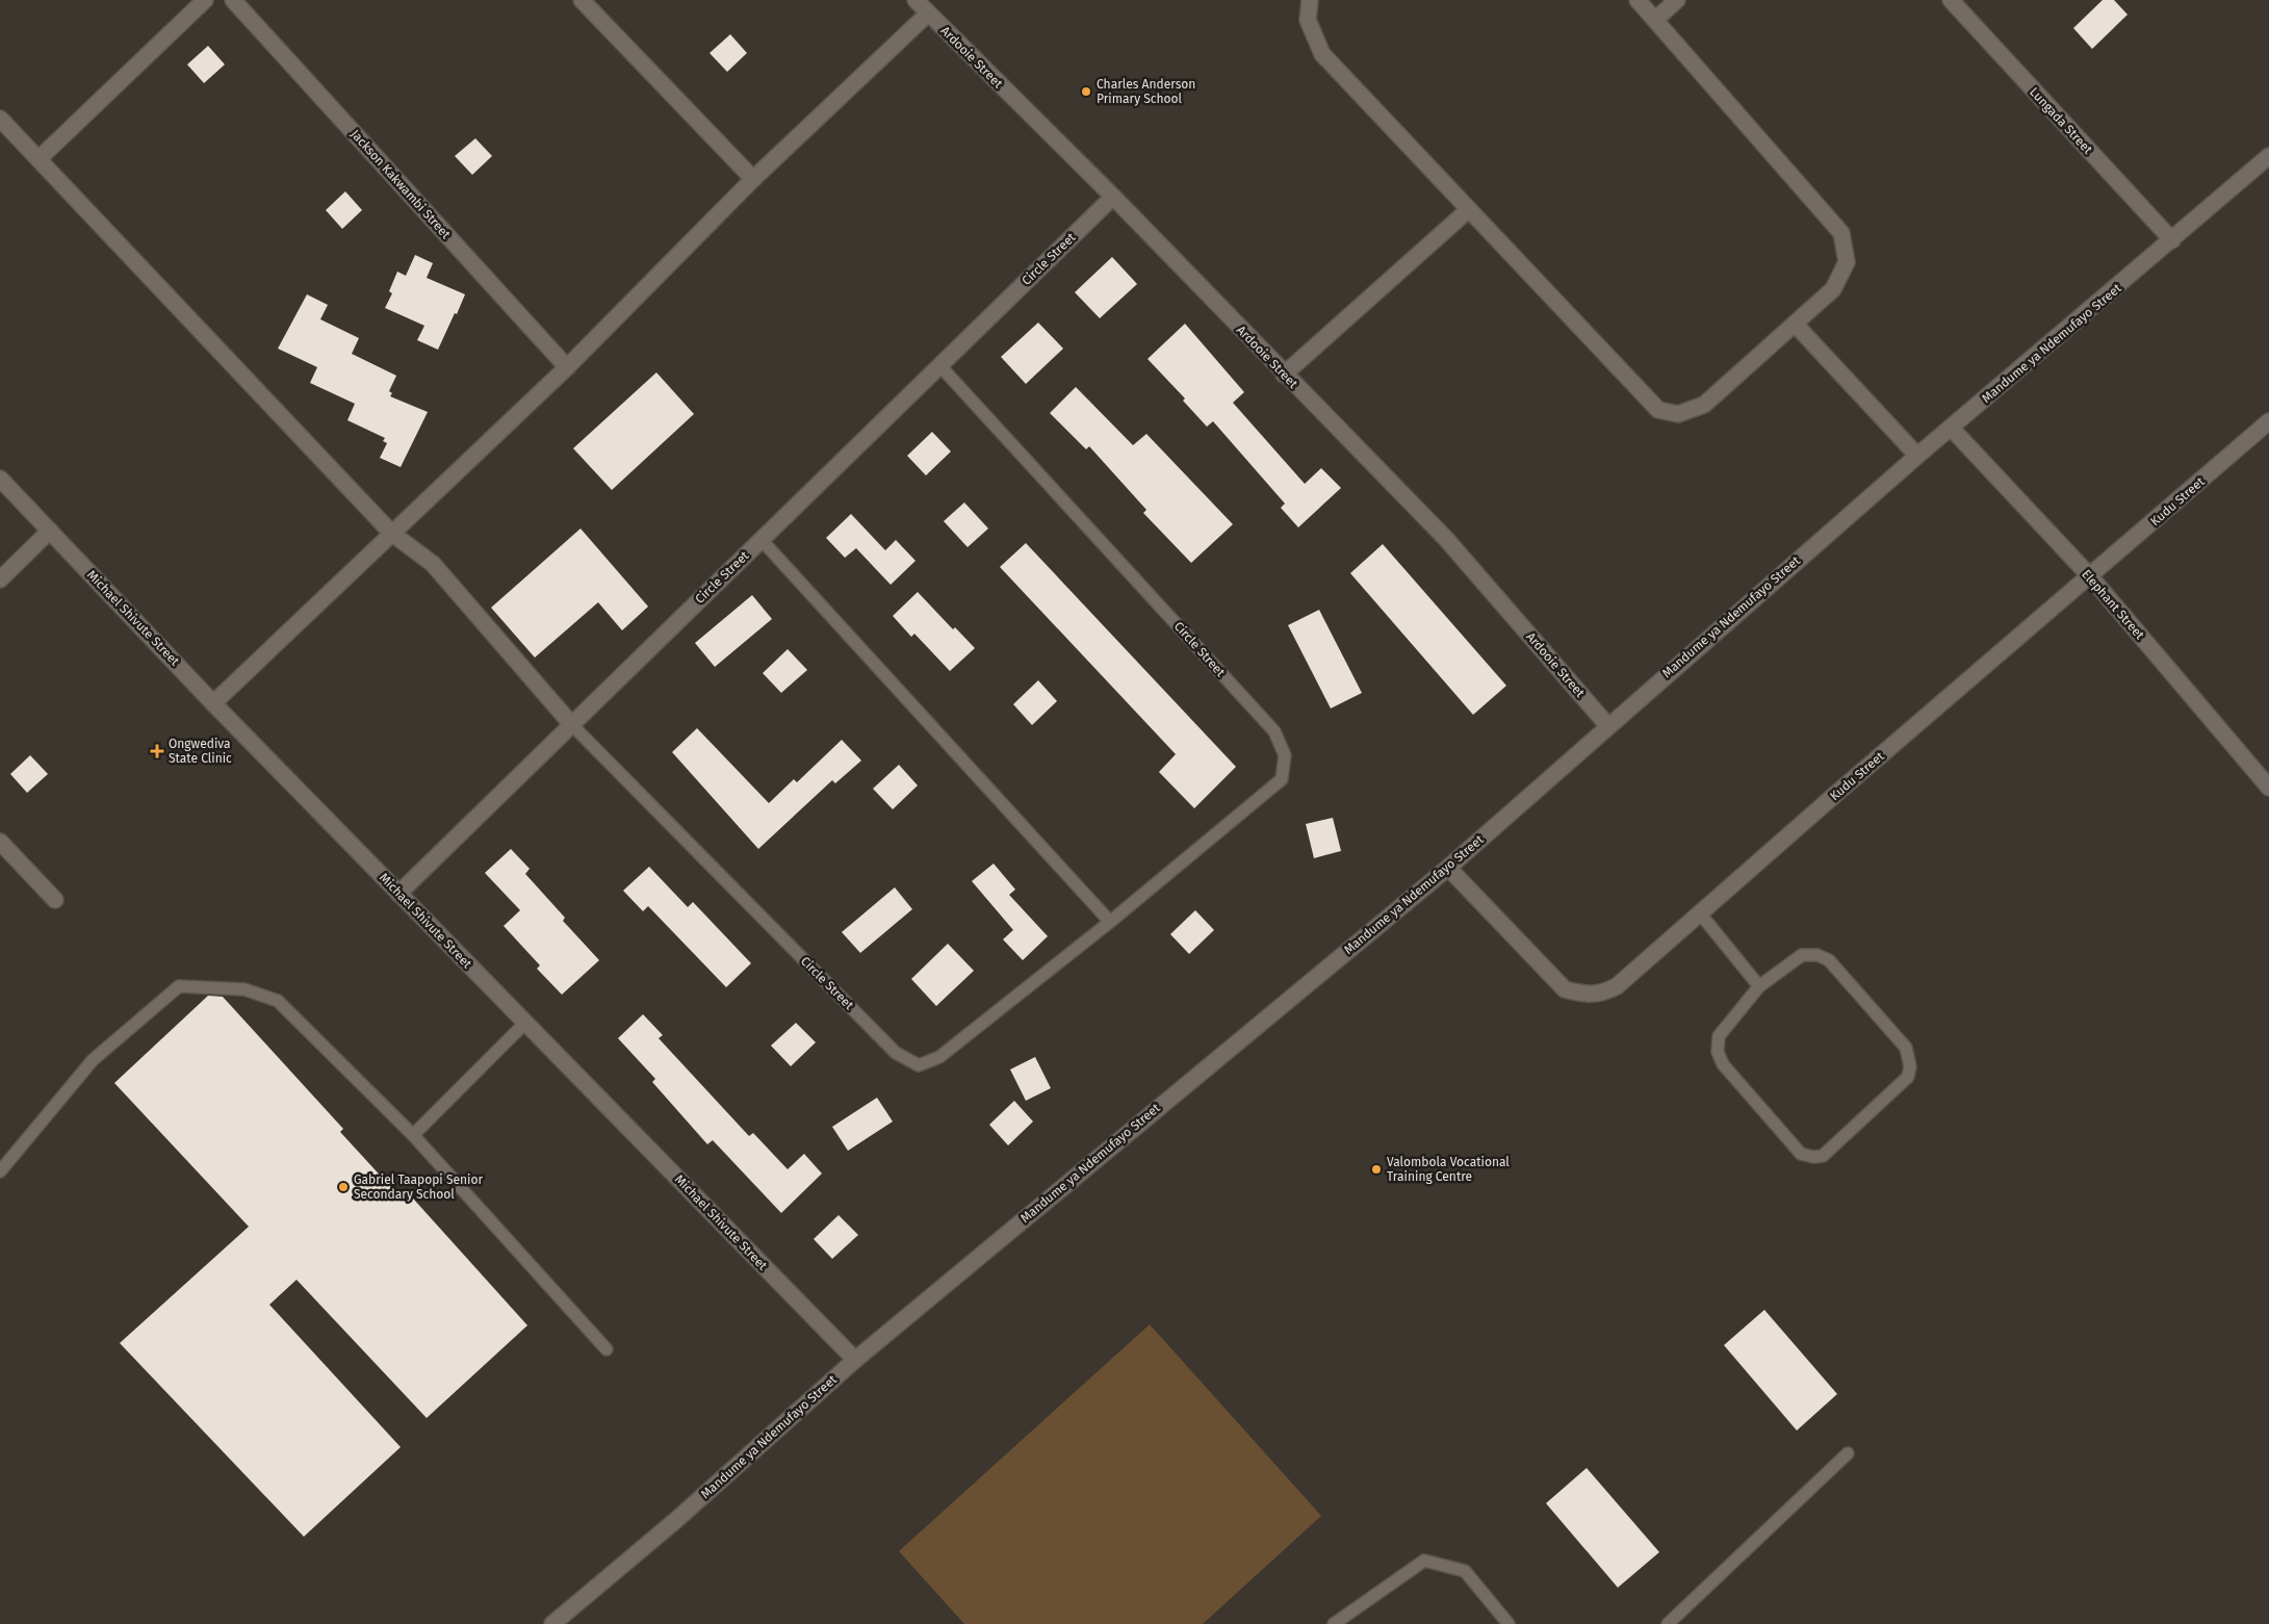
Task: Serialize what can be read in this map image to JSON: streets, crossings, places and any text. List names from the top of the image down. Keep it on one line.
{"streets":{"street":["Ardooie Street","Lungada Street","Jackson Kakwambi Street","Circle Street","Mandume ya Ndemufayo Street","Kudu Street","Elephant Street","Michael Shivute Street"]},"crossings":[["Ardooie Street","Circle Street"],["Ardooie Street","Mandume ya Ndemufayo Street"],["Lungada Street","Mandume ya Ndemufayo Street"],["Circle Street","Michael Shivute Street"],["Mandume ya Ndemufayo Street","Kudu Street"],["Mandume ya Ndemufayo Street","Elephant Street"],["Mandume ya Ndemufayo Street","Michael Shivute Street"],["Kudu Street","Elephant Street"]],"places":{"other":["Charles Anderson Primary School","Valombola Vocational Training Centre","Gabriel Taapopi Senior Secondary School"],"health":["Ongwediva State Clinic"]}}
